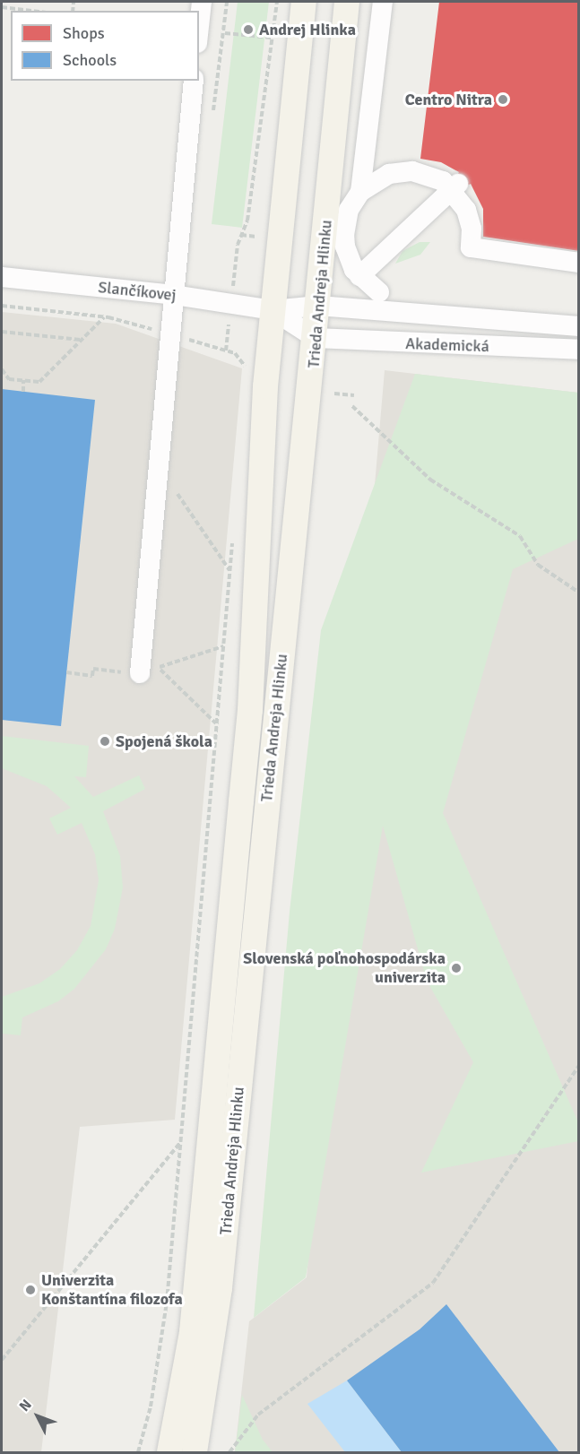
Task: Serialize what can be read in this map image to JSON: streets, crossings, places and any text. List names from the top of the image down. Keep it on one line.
{"streets":{"main road":["Trieda Andreja Hlinku"],"street":["Slančíkovej","Akademická"]},"crossings":[["Slančíkovej","Trieda Andreja Hlinku"],["Slančíkovej","Akademická"],["Trieda Andreja Hlinku","Akademická"]],"places":["Andrej Hlinka","Centro Nitra","Spojená škola","Slovenská poľnohospodárska univerzita","Univerzita Konštantína filozofa"],"legend":["Shops","Schools"],"north":"top left"}
